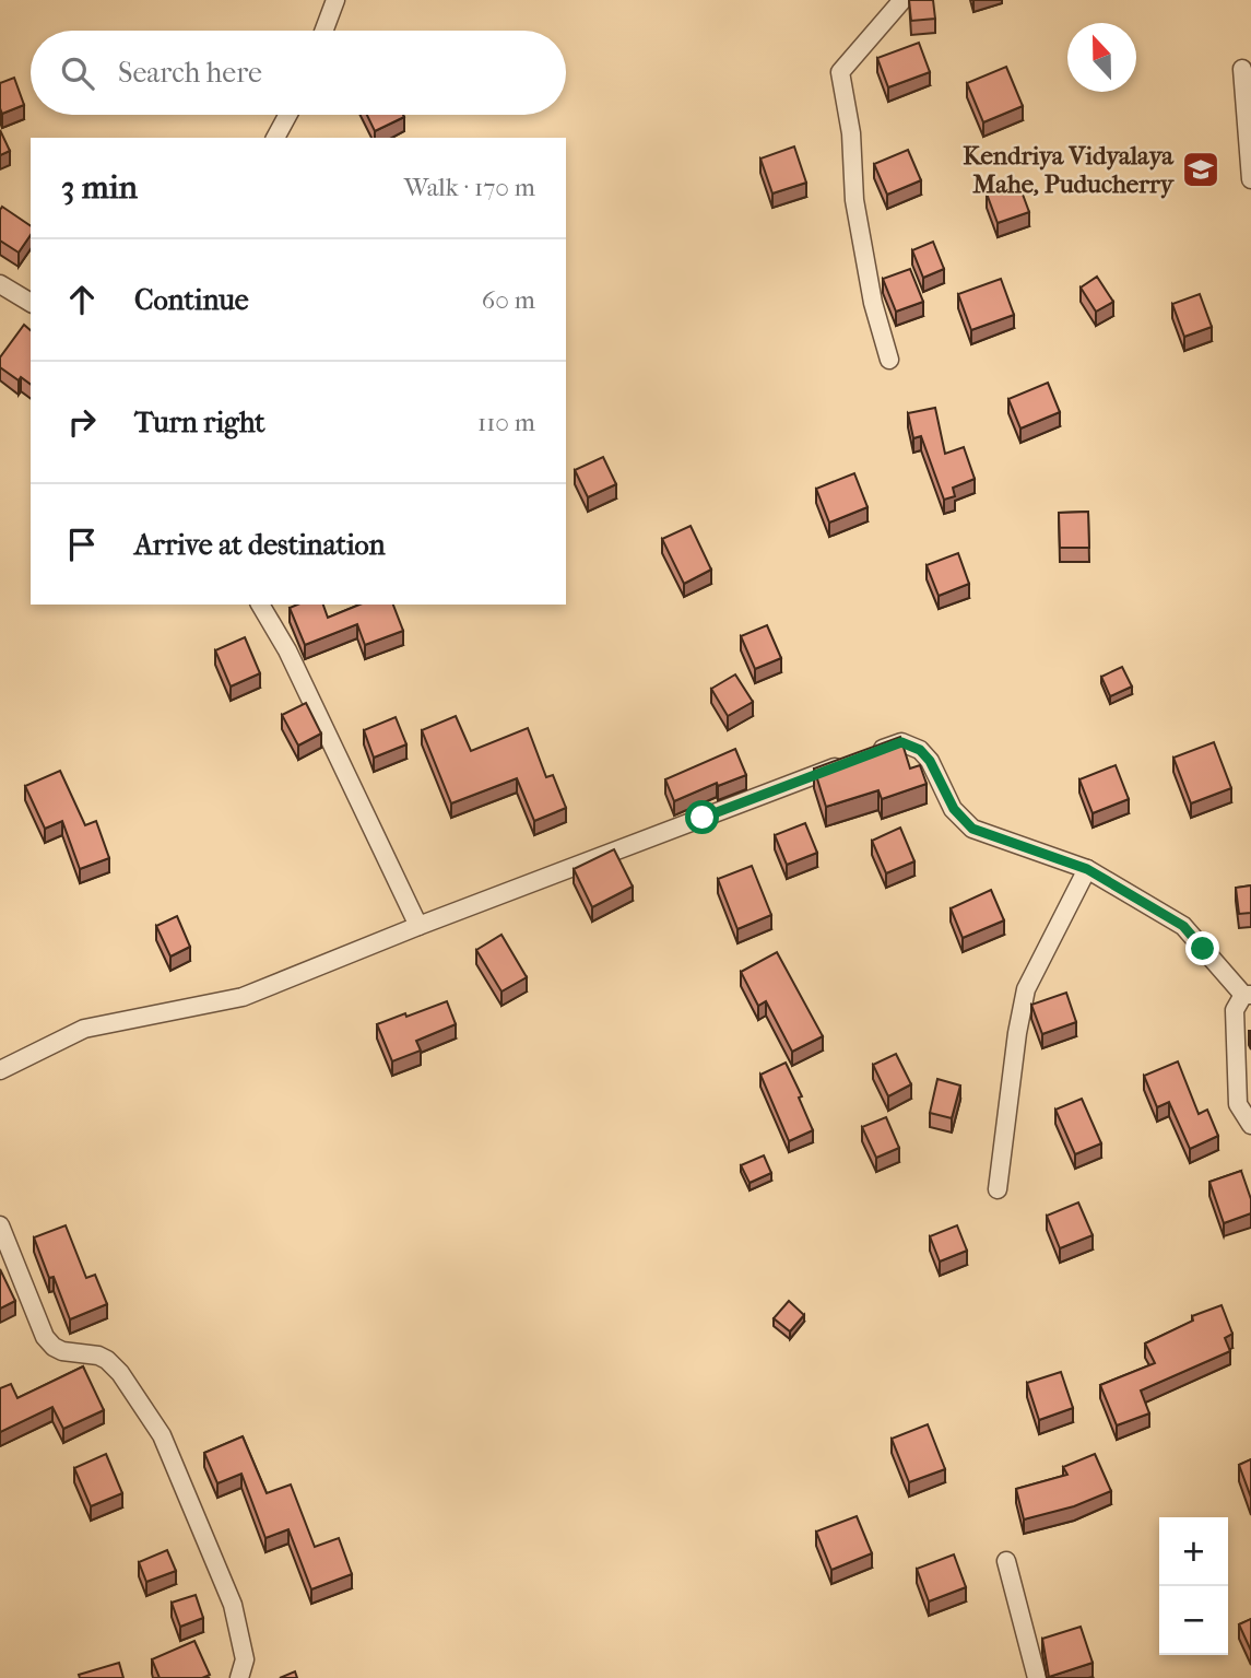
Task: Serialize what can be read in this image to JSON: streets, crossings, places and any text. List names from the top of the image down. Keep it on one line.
{"places":{"school or university":["Kendriya Vidyalaya Mahe, Puducherry"]},"north":"top","page":{"search":"Search here","heading":["3 min","Walk · 170 m"],"list":[["Continue","60 m"],["Turn right","110 m"],"Arrive at destination"],"map_buttons":["+","−"]}}
